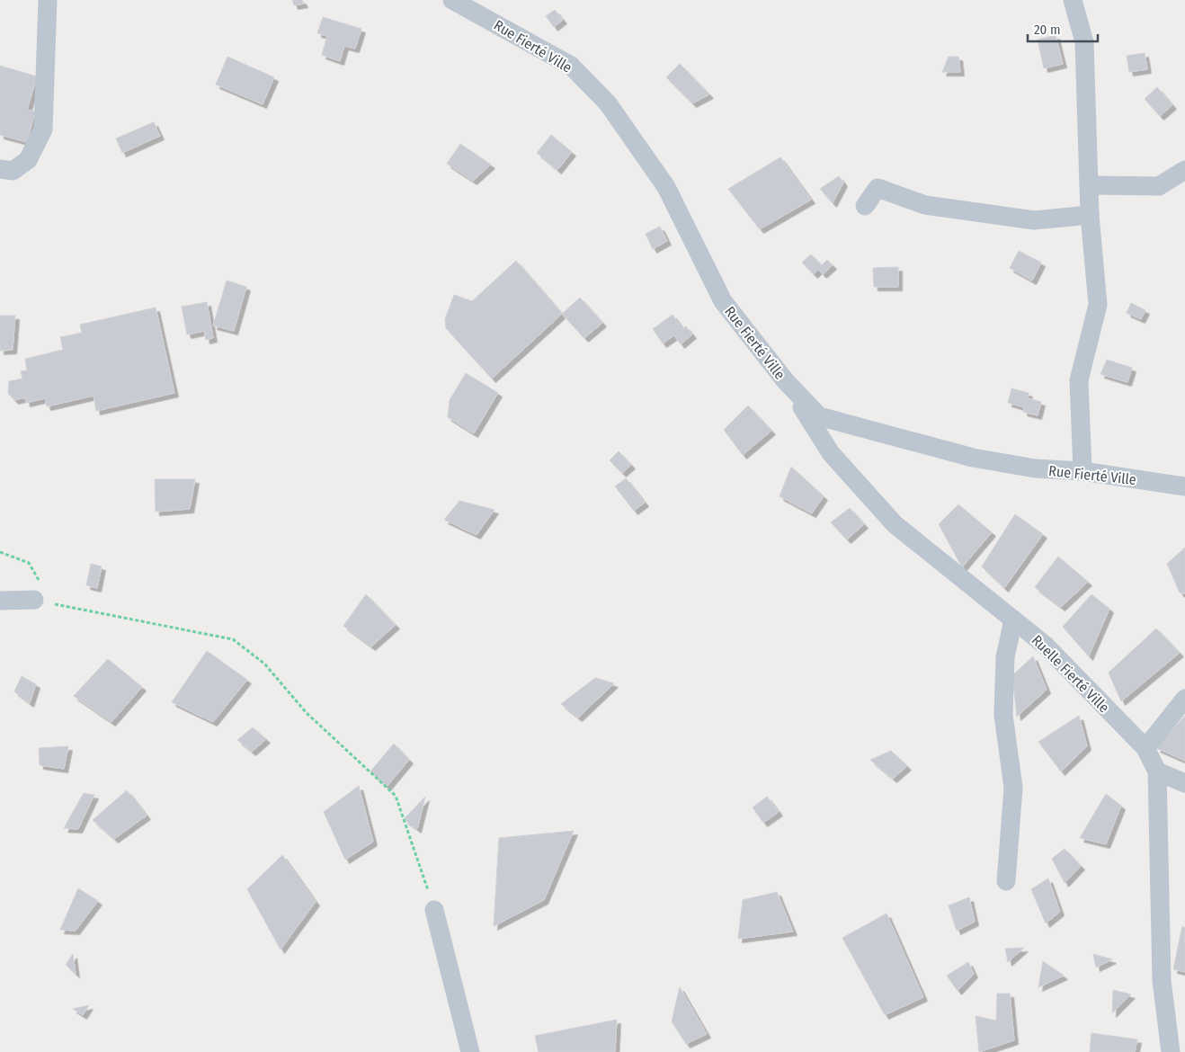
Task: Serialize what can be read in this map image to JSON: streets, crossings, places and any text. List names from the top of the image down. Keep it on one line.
{"streets":{"street":["Rue Fierté Ville","Ruelle Fierté Ville"]},"crossings":[["Rue Fierté Ville","Ruelle Fierté Ville"]],"scale_bar":"20 m"}
